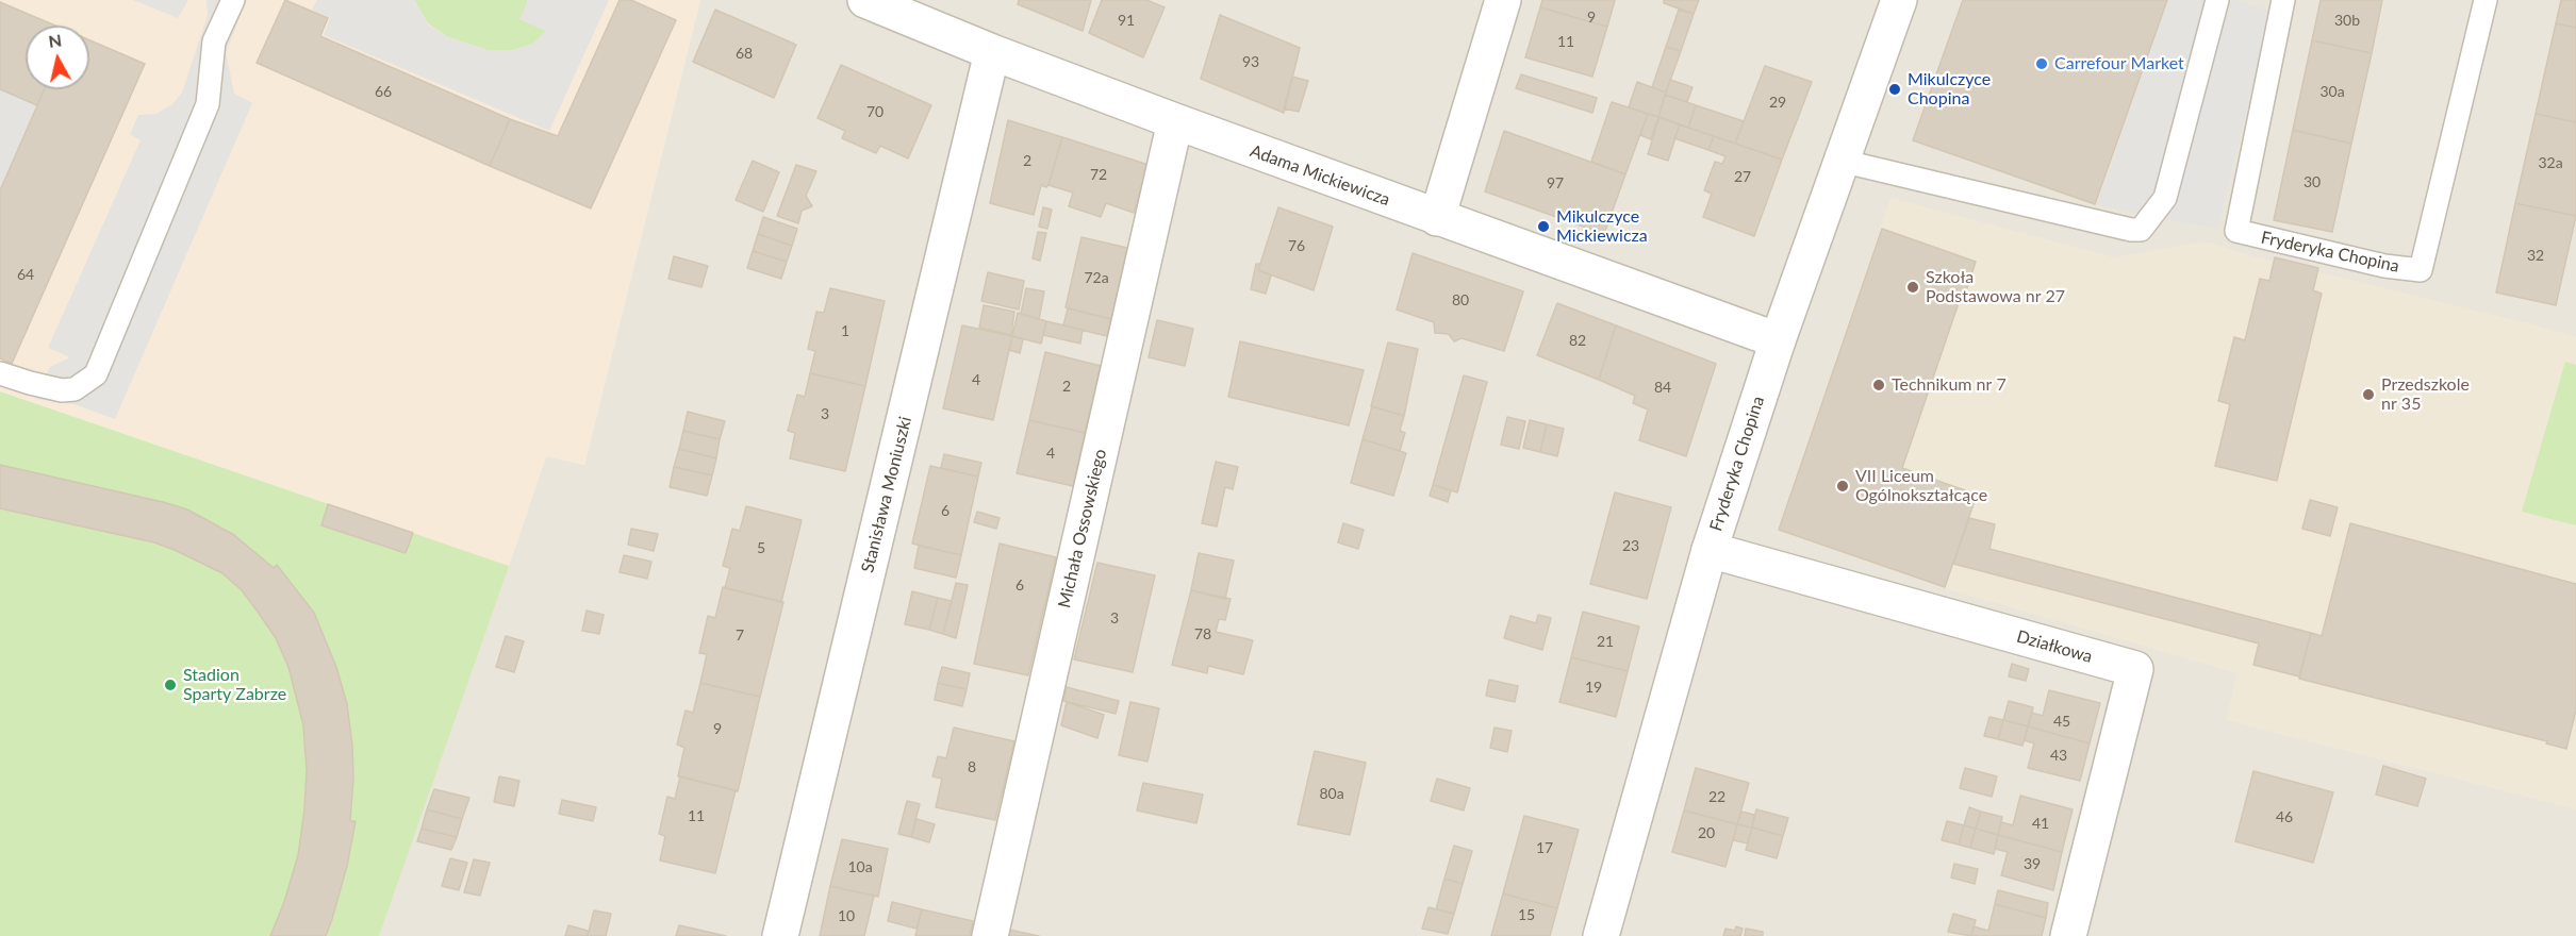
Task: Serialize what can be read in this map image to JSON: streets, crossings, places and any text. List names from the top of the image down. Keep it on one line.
{"streets":{"street":["Adama Mickiewicza","Fryderyka Chopina","Stanisława Moniuszki","Michała Ossowskiego","Działkowa"]},"crossings":[["Adama Mickiewicza","Fryderyka Chopina"],["Adama Mickiewicza","Stanisława Moniuszki"],["Adama Mickiewicza","Michała Ossowskiego"],["Fryderyka Chopina","Działkowa"]],"places":["Carrefour Market","Mikulczyce Chopina","Mikulczyce Mickiewicza","Szkoła Podstawowa nr 27","Technikum nr 7","Przedszkole nr 35","VII Liceum Ogólnokształcące","Stadion Sparty Zabrze"],"house_numbers":["9","91","30b","11","68","93","66","30a","29","70","2","32a","72","27","30","97","76","32","64","72a","80","1","82","4","2","84","3","4","6","23","5","6","3","78","7","21","19","45","9","43","8","80a","22","11","46","41","20","17","39","10a","15","10"],"north":"top"}
